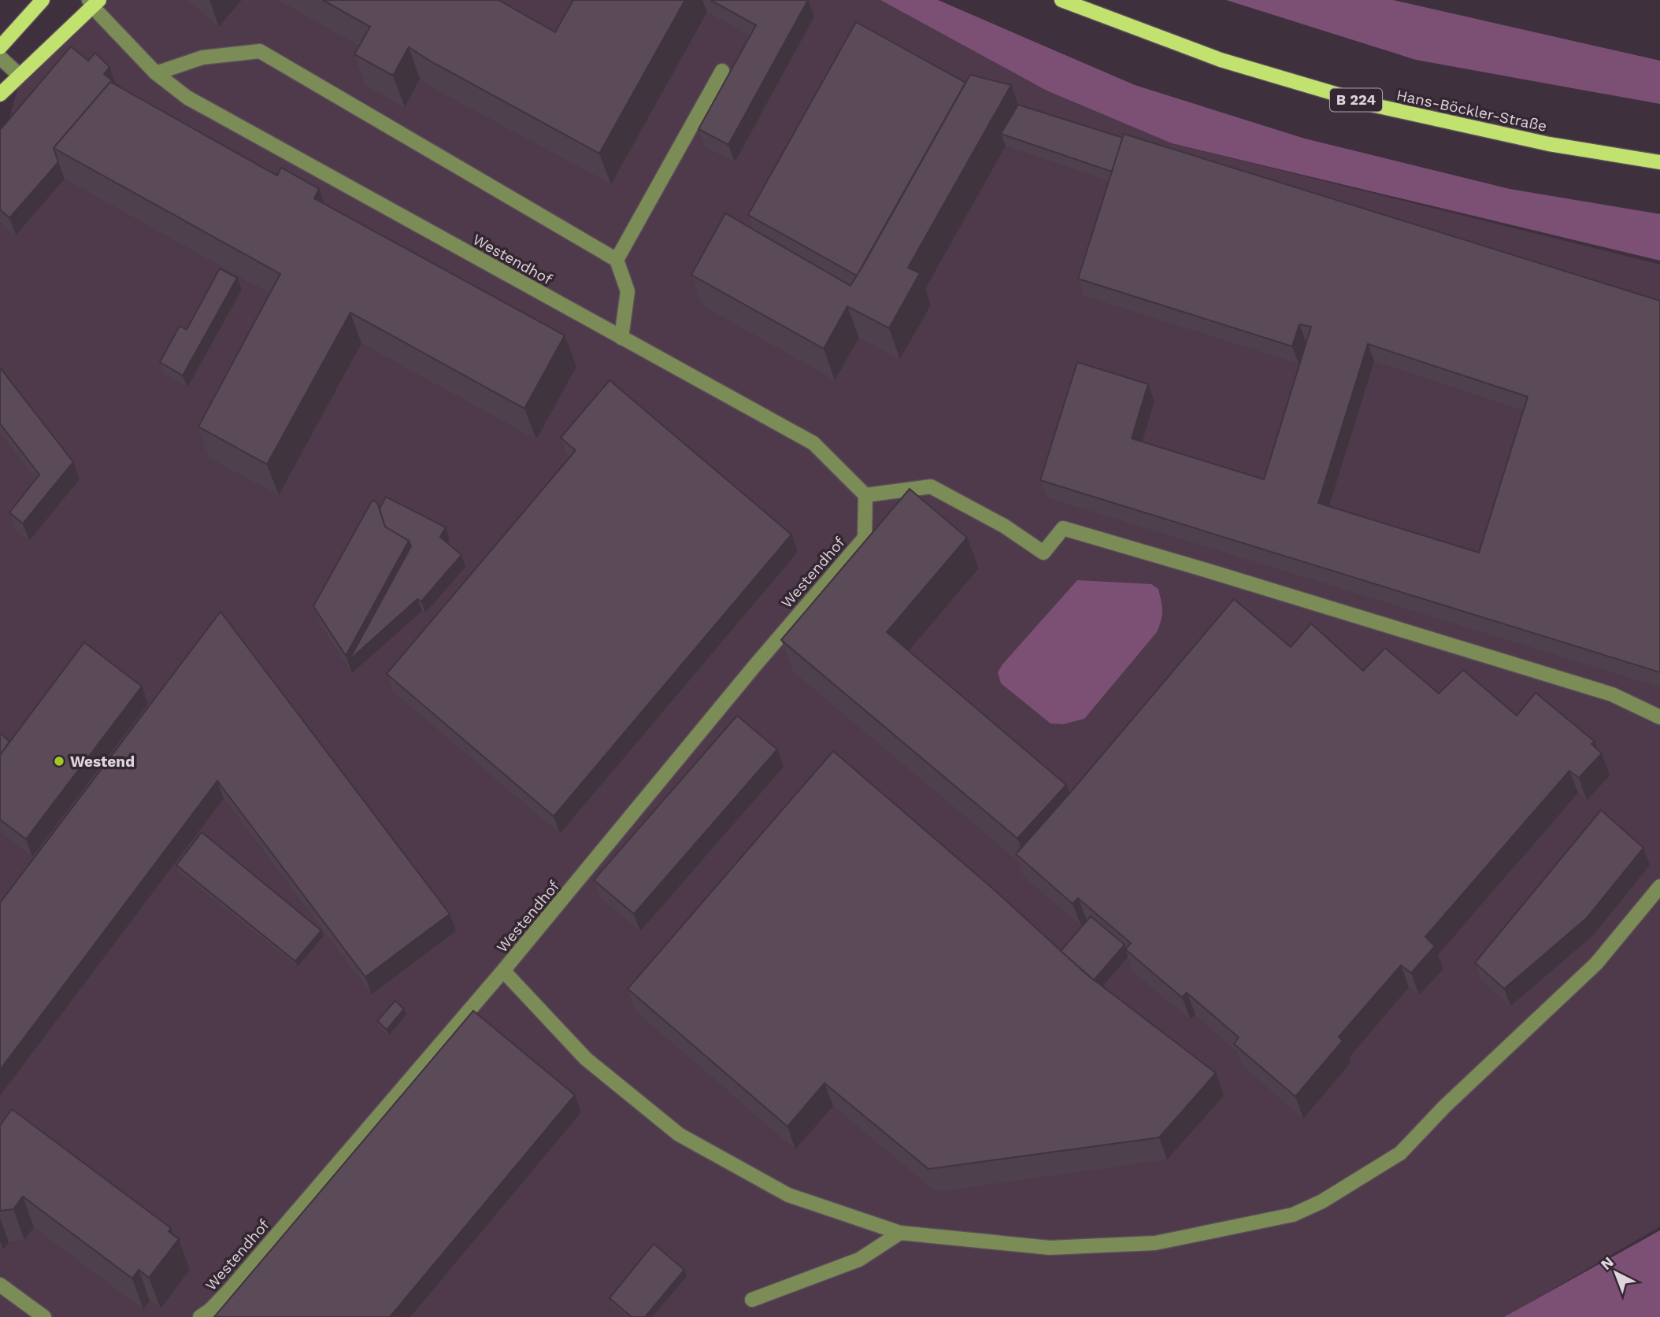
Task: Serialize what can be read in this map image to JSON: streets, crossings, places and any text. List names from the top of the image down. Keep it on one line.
{"streets":{"main road":["B 224","Hans-Böckler-Straße"],"street":["Westendhof"]},"places":["Westend"],"north":"top left"}
